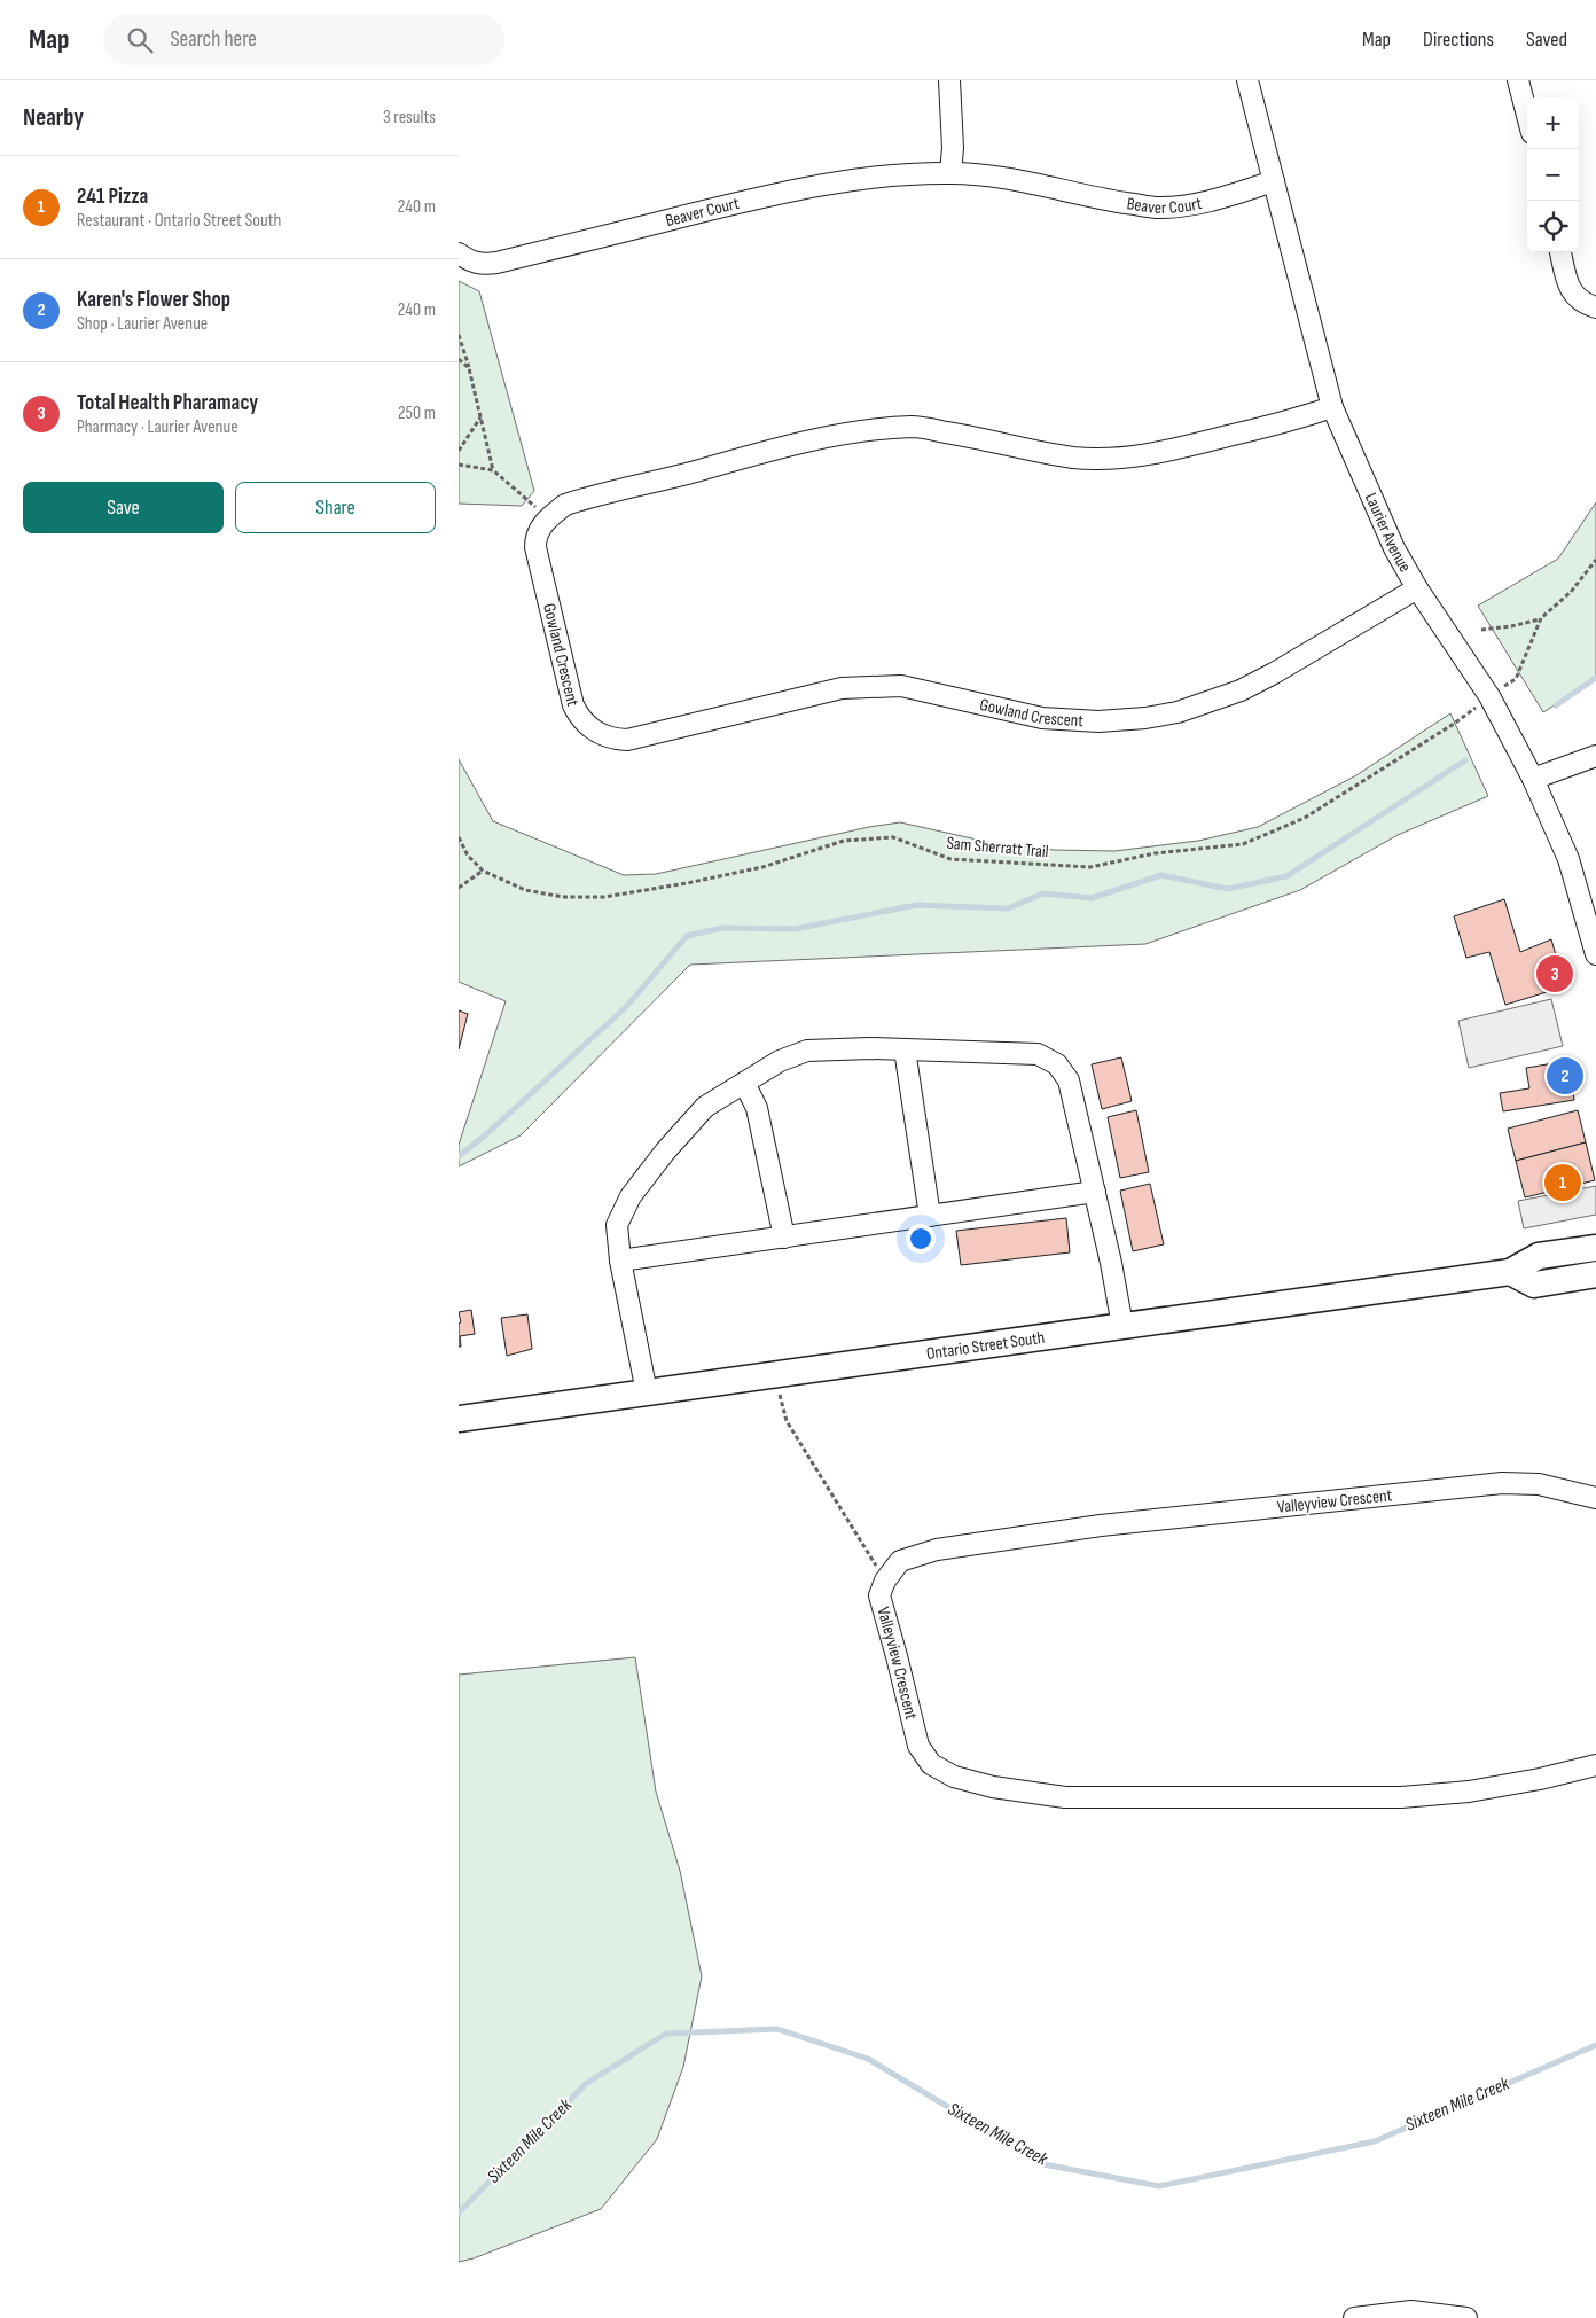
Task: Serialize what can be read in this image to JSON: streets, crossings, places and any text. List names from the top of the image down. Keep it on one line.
{"streets":{"main road":["Ontario Street South"],"street":["Beaver Court","Laurier Avenue","Gowland Crescent","Valleyview Crescent"],"path":["Sam Sherratt Trail"]},"crossings":[["Beaver Court","Laurier Avenue"],["Laurier Avenue","Gowland Crescent"],["Laurier Avenue","Sam Sherratt Trail"]],"water":["Sixteen Mile Creek"],"page":{"header":"Map","search":"Search here","nav":["Map","Directions","Saved"],"heading":["Nearby","3 results"],"map_buttons":["+","−"],"list":[{"mark":"1","name":"241 Pizza","note":"Restaurant · Ontario Street South","value":"240 m"},{"mark":"2","name":"Karen's Flower Shop","note":"Shop · Laurier Avenue","value":"240 m"},{"mark":"3","name":"Total Health Pharamacy","note":"Pharmacy · Laurier Avenue","value":"250 m"}],"buttons":["Save","Share"],"pins":["3","2","1"]}}
